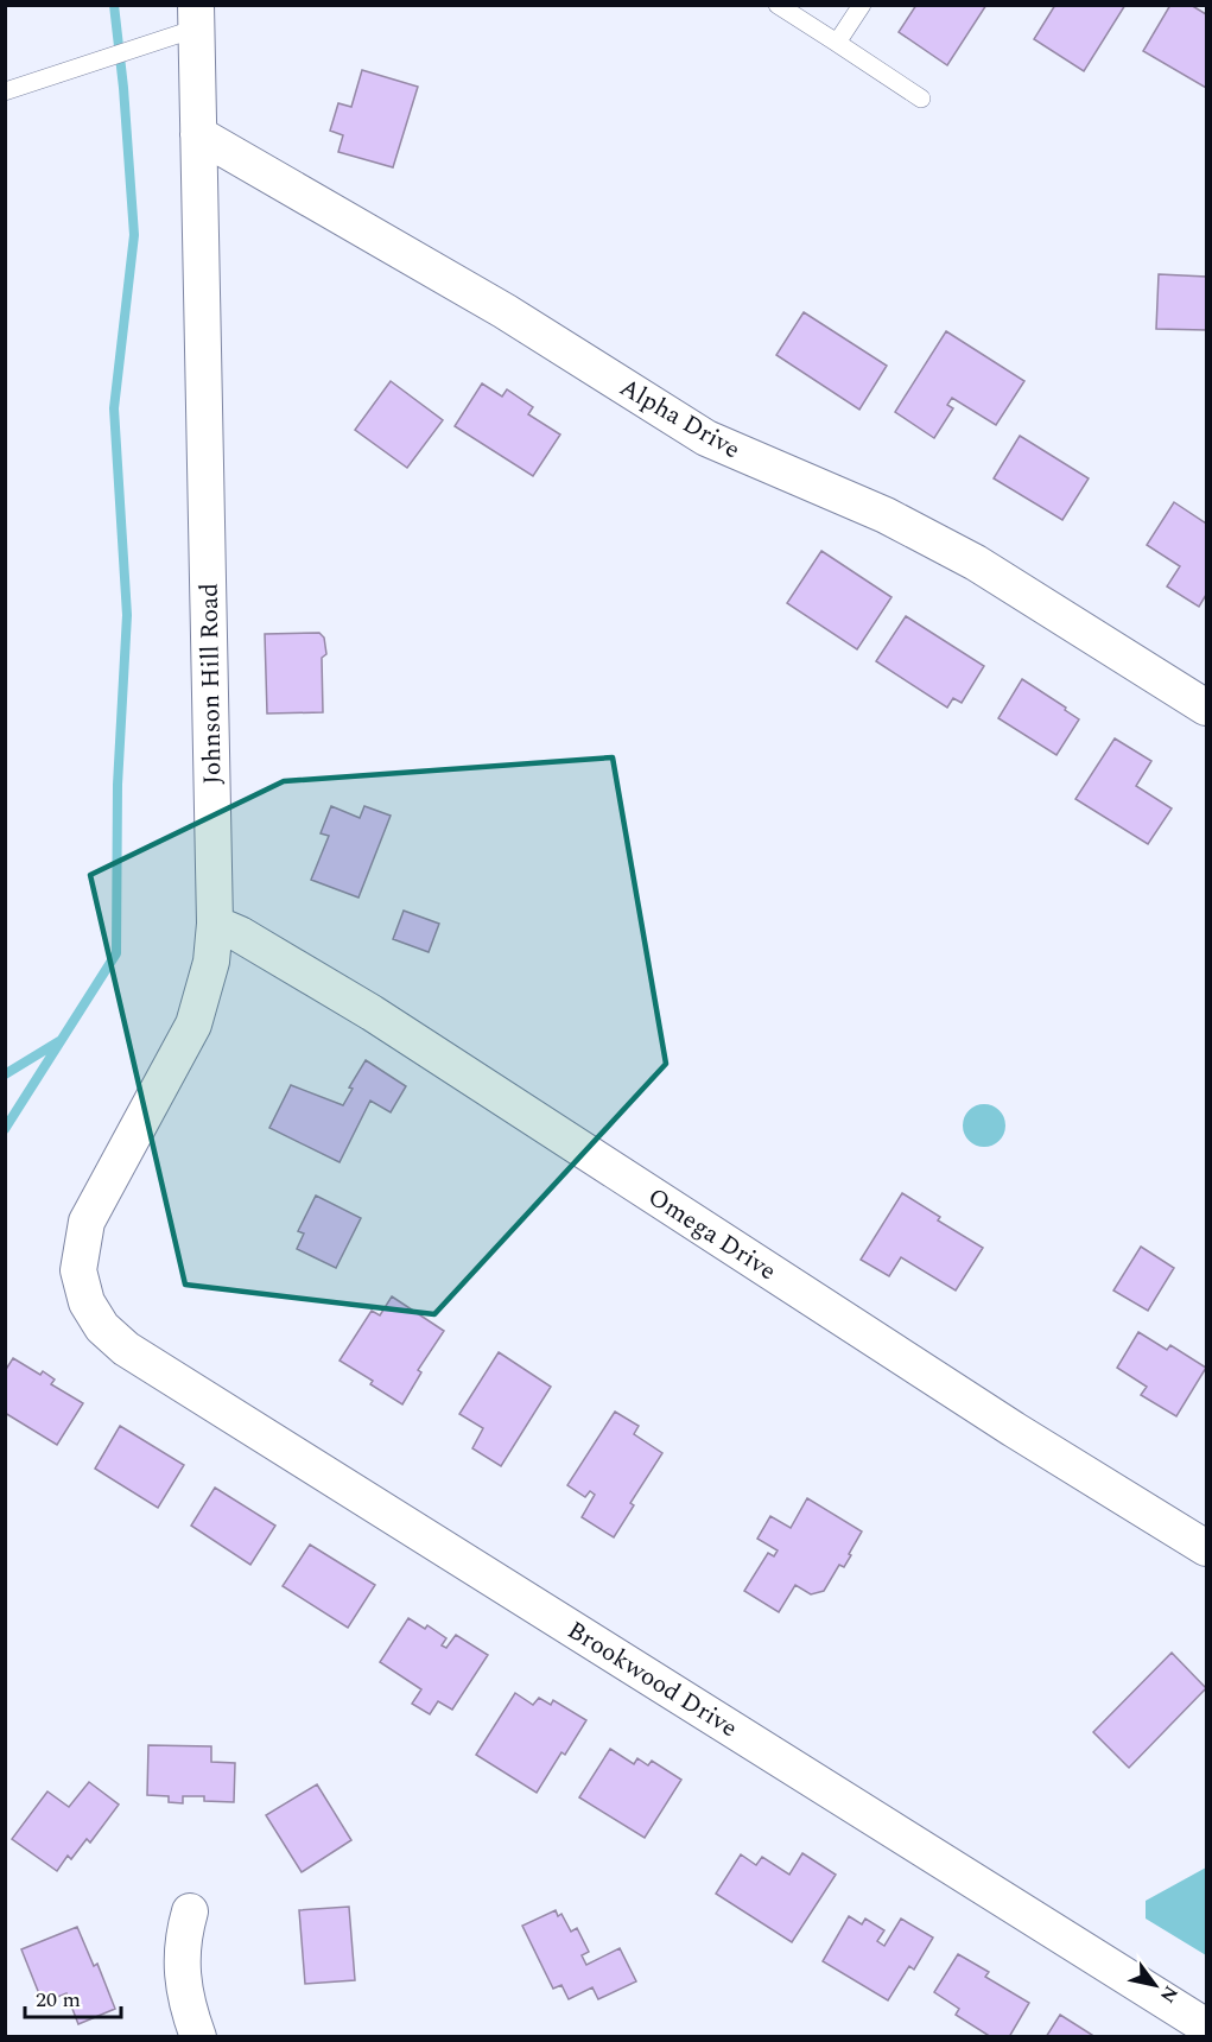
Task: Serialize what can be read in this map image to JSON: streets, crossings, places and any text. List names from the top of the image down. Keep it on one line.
{"streets":{"street":["Alpha Drive","Johnson Hill Road","Omega Drive","Brookwood Drive"]},"crossings":[["Alpha Drive","Johnson Hill Road"],["Johnson Hill Road","Omega Drive"],["Johnson Hill Road","Brookwood Drive"]],"scale_bar":"20 m","north":"bottom right"}
